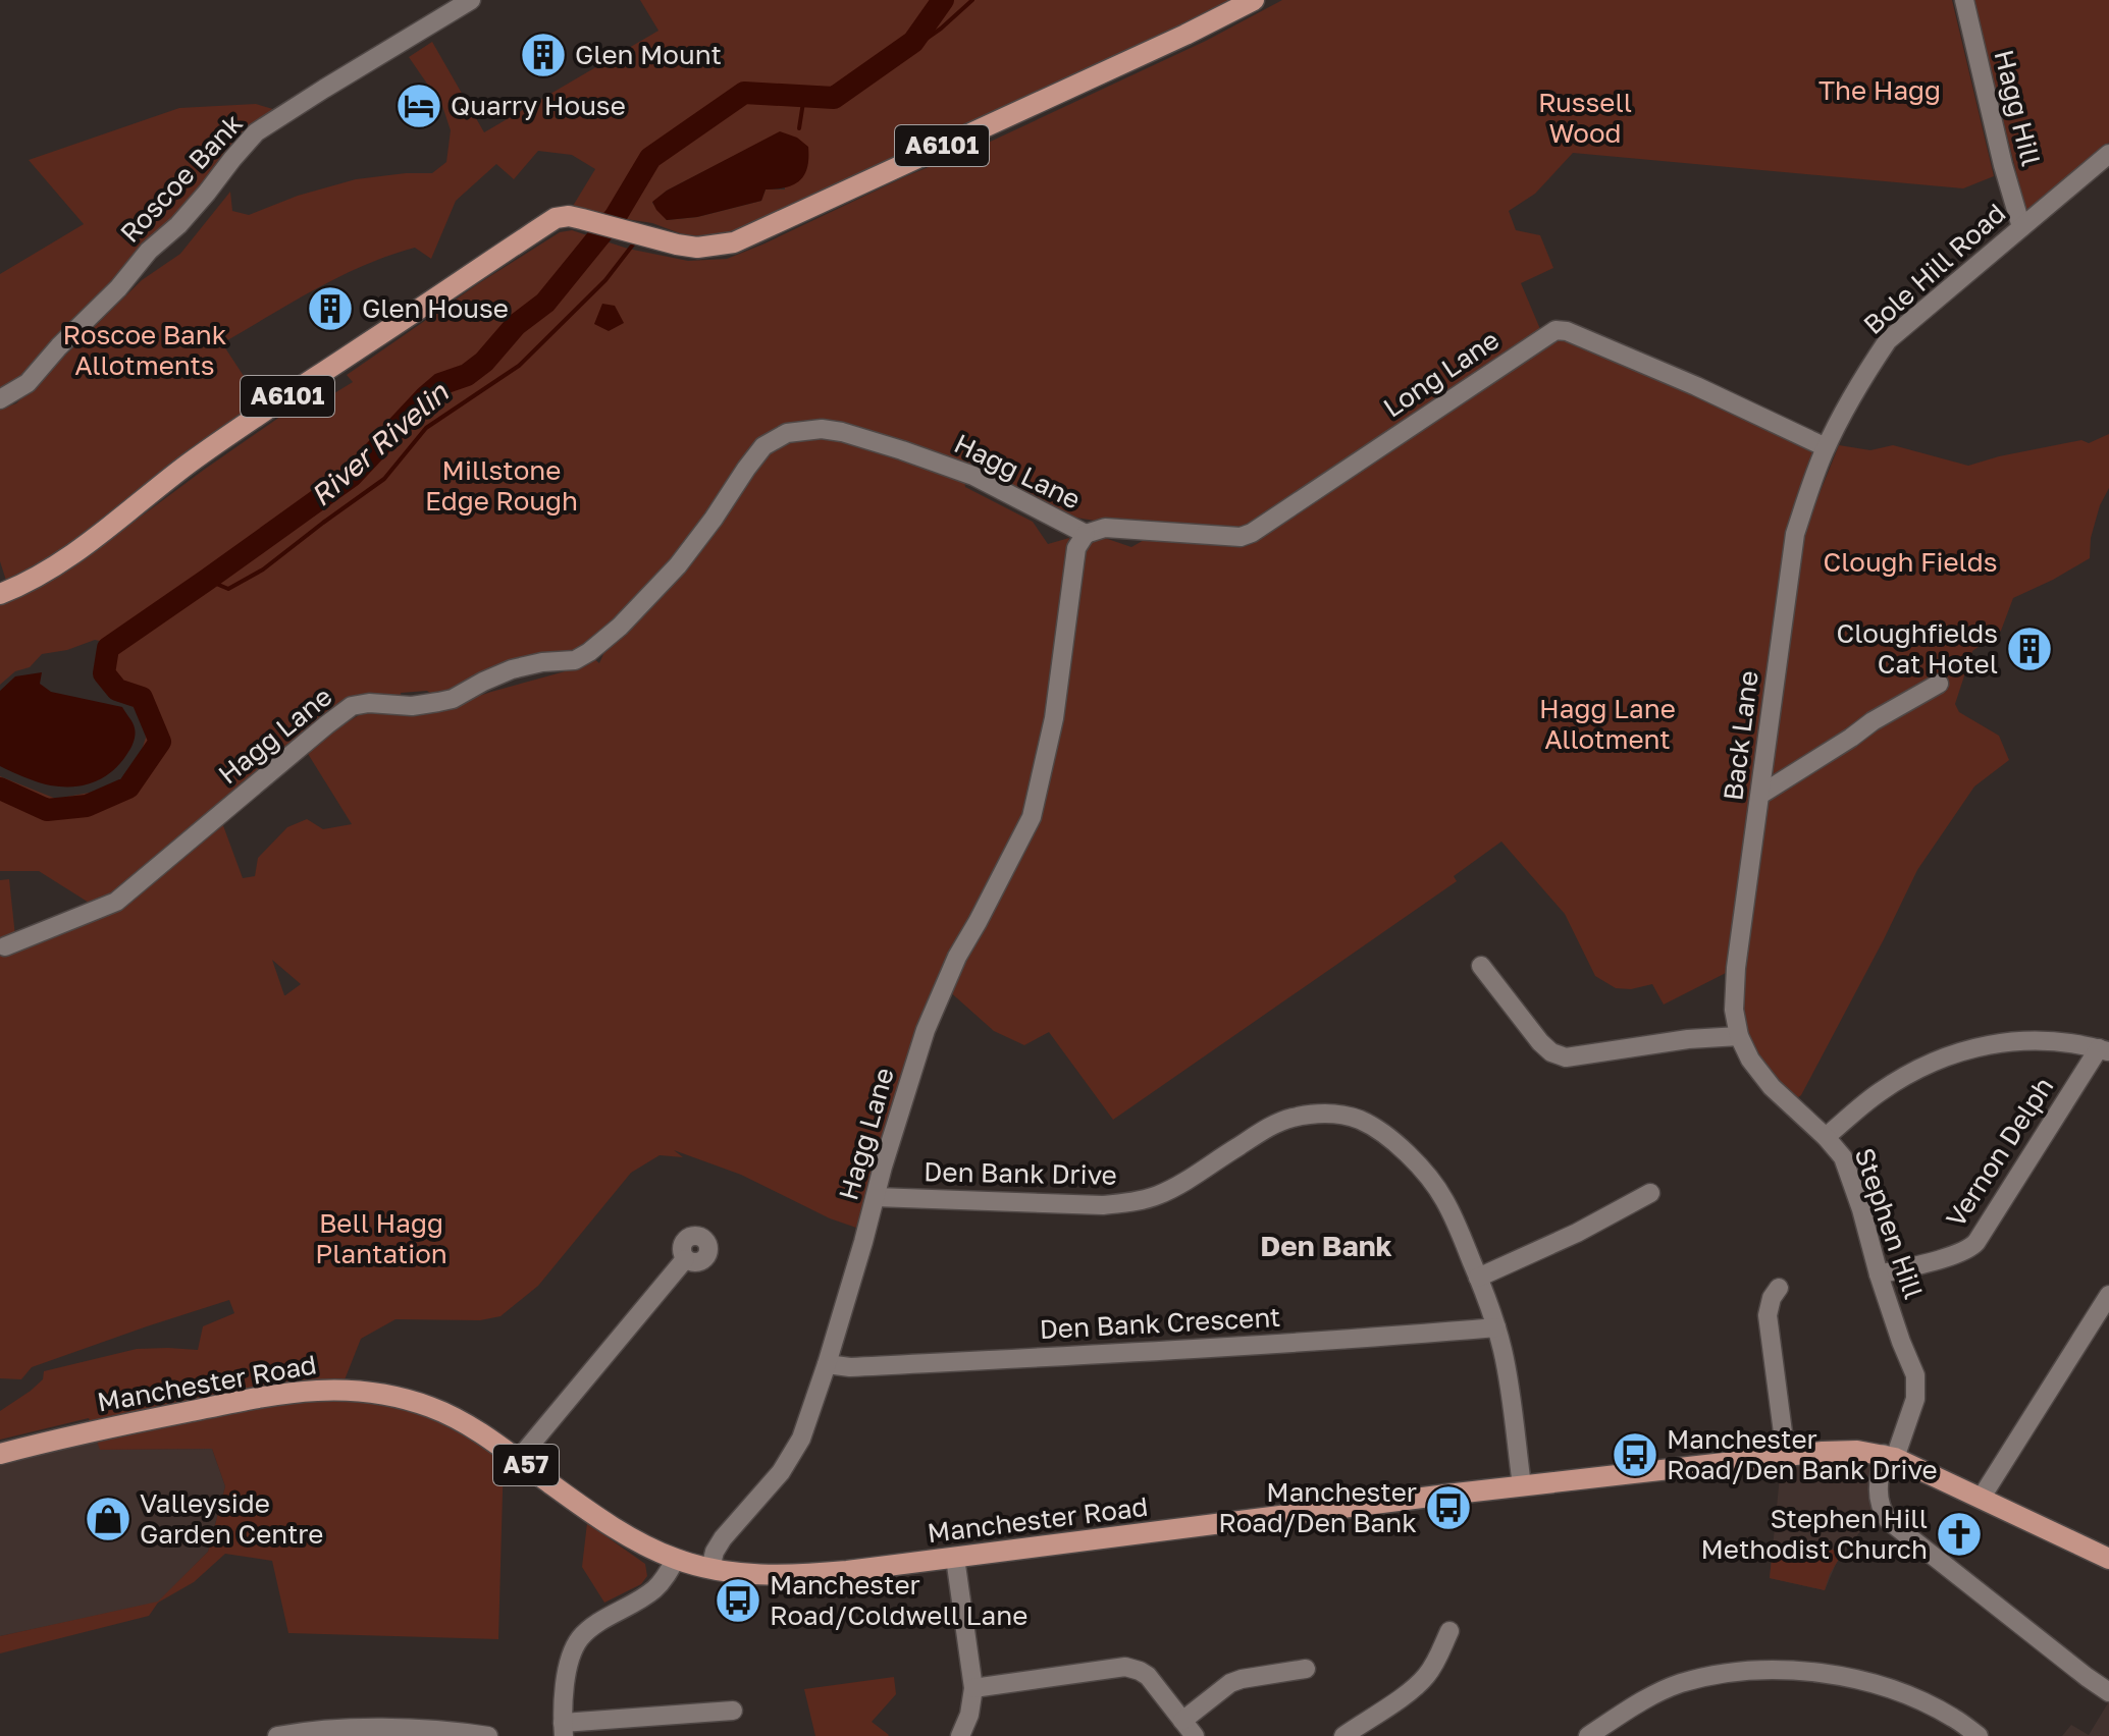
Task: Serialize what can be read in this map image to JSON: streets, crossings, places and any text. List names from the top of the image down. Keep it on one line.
{"streets":{"main road":["A6101","Manchester Road","A57"],"street":["Hagg Hill","Roscoe Bank","Bole Hill Road","Long Lane","Hagg Lane","Back Lane","Vernon Delph","Den Bank Drive","Stephen Hill","Den Bank Crescent"]},"crossings":[["Hagg Hill","Bole Hill Road"],["Bole Hill Road","Long Lane"],["Bole Hill Road","Back Lane"],["Long Lane","Hagg Lane"],["Long Lane","Back Lane"],["Hagg Lane","Den Bank Drive"],["Hagg Lane","Den Bank Crescent"],["Hagg Lane","Manchester Road"],["Back Lane","Stephen Hill"],["Vernon Delph","Stephen Hill"],["Den Bank Drive","Den Bank Crescent"],["Den Bank Drive","Manchester Road"],["Stephen Hill","Manchester Road"]],"districts":["Den Bank"],"water":["River Rivelin"],"parks":["The Hagg","Russell Wood","Roscoe Bank Allotments","Millstone Edge Rough","Clough Fields","Hagg Lane Allotment","Bell Hagg Plantation"],"places":{"building":["Glen Mount","Glen House","Cloughfields Cat Hotel"],"hotel":["Quarry House"],"bus stop":["Manchester Road/Den Bank Drive","Manchester Road/Den Bank","Manchester Road/Coldwell Lane"],"shop":["Valleyside Garden Centre"],"church":["Stephen Hill Methodist Church"]}}
